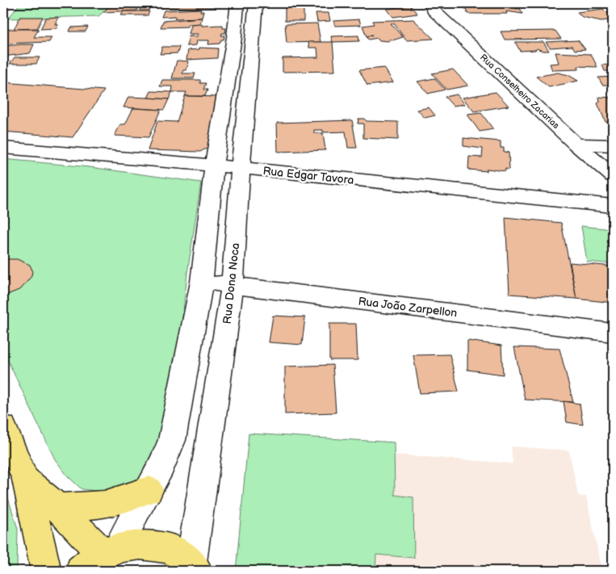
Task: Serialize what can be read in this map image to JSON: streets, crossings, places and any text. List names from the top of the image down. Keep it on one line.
{"streets":{"street":["Rua Conselheiro Zacarias","Rua Edgar Tavora","Rua Dona Noca","Rua João Zarpellon"]},"crossings":[["Rua Edgar Tavora","Rua Dona Noca"],["Rua Dona Noca","Rua João Zarpellon"]]}
